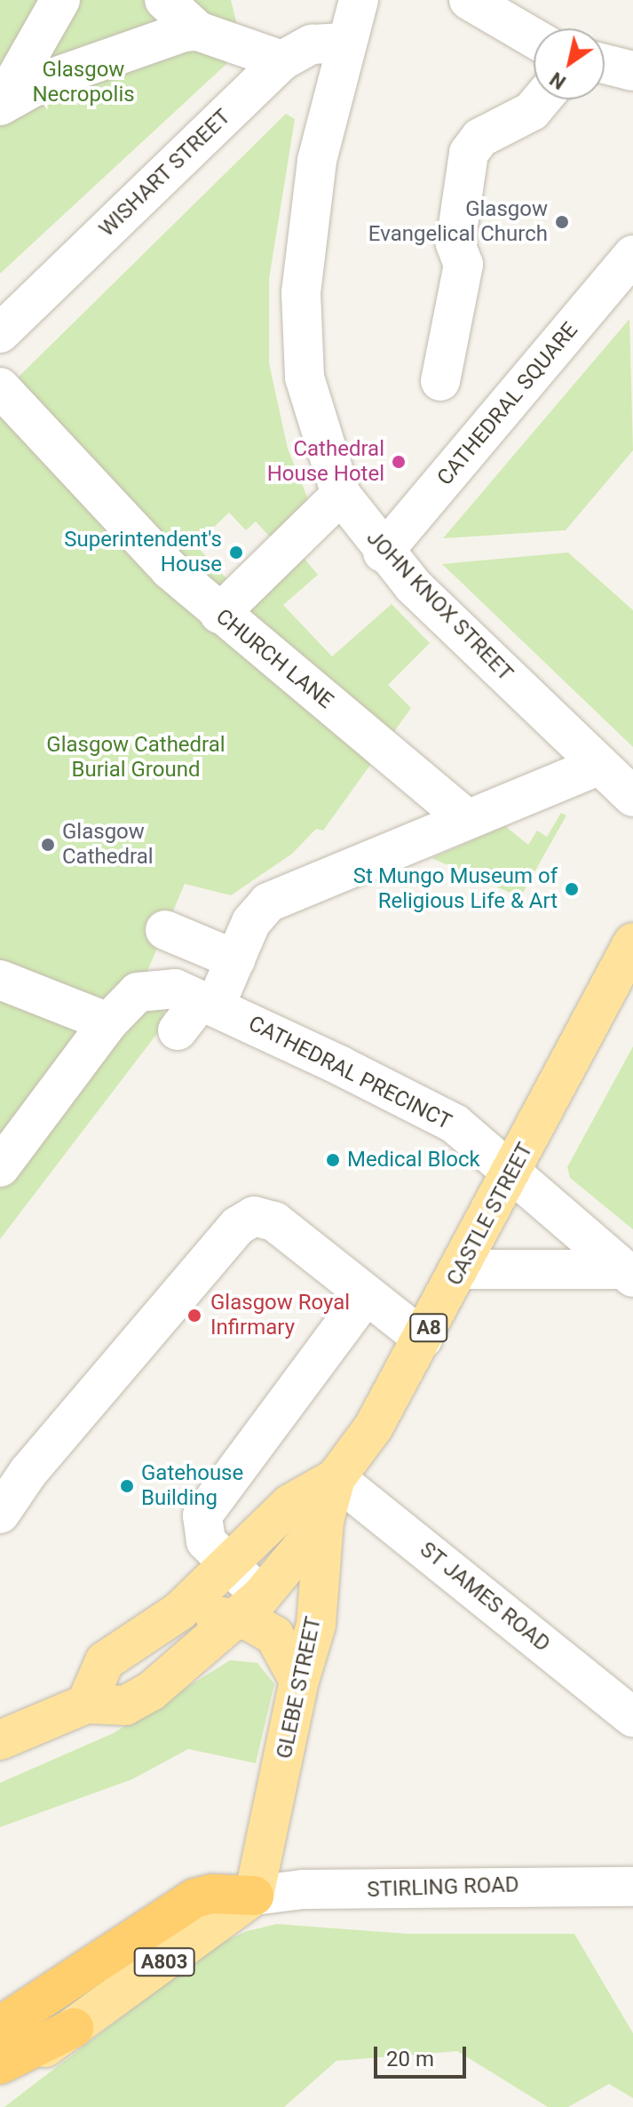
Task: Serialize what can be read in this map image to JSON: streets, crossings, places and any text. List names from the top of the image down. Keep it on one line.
{"streets":{"main road":["CASTLE STREET","A8","GLEBE STREET","A803"],"street":["WISHART STREET","CATHEDRAL SQUARE","JOHN KNOX STREET","CHURCH LANE","CATHEDRAL PRECINCT","ST JAMES ROAD","STIRLING ROAD"]},"crossings":[["WISHART STREET","JOHN KNOX STREET"],["CATHEDRAL SQUARE","JOHN KNOX STREET"],["CATHEDRAL PRECINCT","CASTLE STREET"],["CASTLE STREET","ST JAMES ROAD"],["CASTLE STREET","GLEBE STREET"],["ST JAMES ROAD","GLEBE STREET"],["GLEBE STREET","STIRLING ROAD"],["GLEBE STREET","A803"],["STIRLING ROAD","A803"]],"parks":["Glasgow Necropolis","Glasgow Cathedral Burial Ground"],"places":["Glasgow Evangelical Church","Cathedral House Hotel","Superintendent's House","Glasgow Cathedral","St Mungo Museum of Religious Life & Art","Medical Block","Glasgow Royal Infirmary","Gatehouse Building"],"scale_bar":"20 m","north":"bottom left"}
